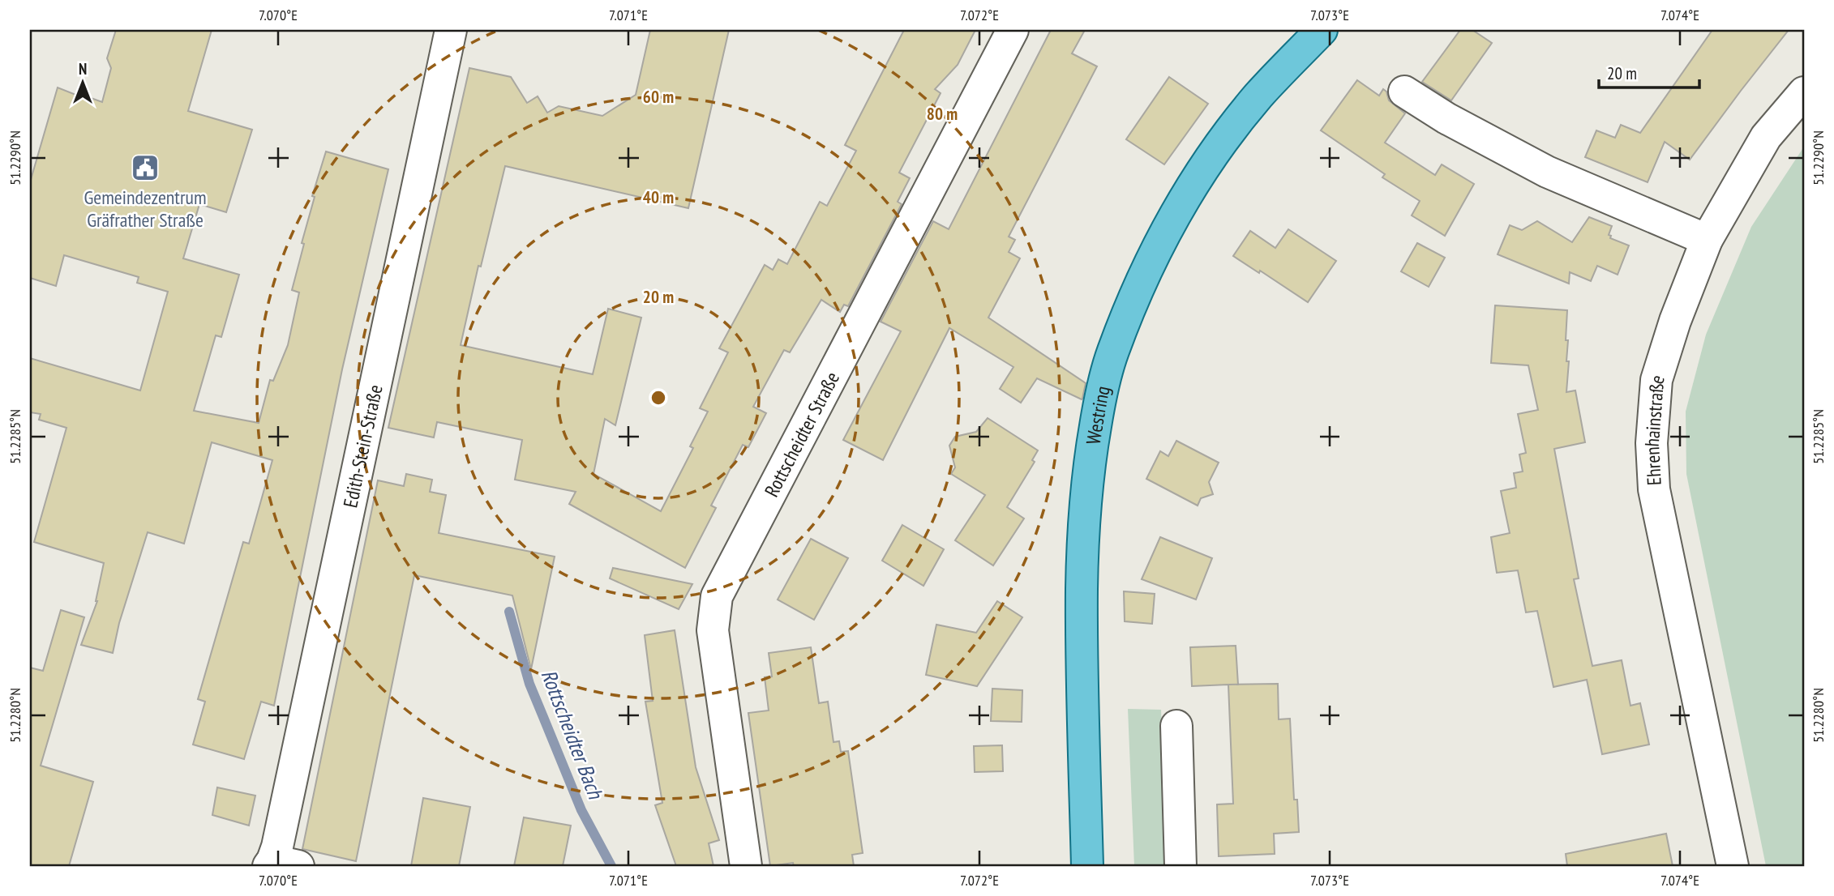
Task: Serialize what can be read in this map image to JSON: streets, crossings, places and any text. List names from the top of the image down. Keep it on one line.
{"streets":{"main road":["Westring"],"street":["Ehrenhainstraße","Rottscheidter Straße","Edith-Stein-Straße"]},"water":["Rottscheidter Bach"],"places":{"public building":["Gemeindezentrum Gräfrather Straße"]},"scale_bar":"20 m","north":"top","coordinates":["7.070°E","7.071°E","7.072°E","7.073°E","7.074°E","51.2290°N","51.2285°N","51.2280°N"],"rings":["60 m","80 m","40 m","20 m"]}
